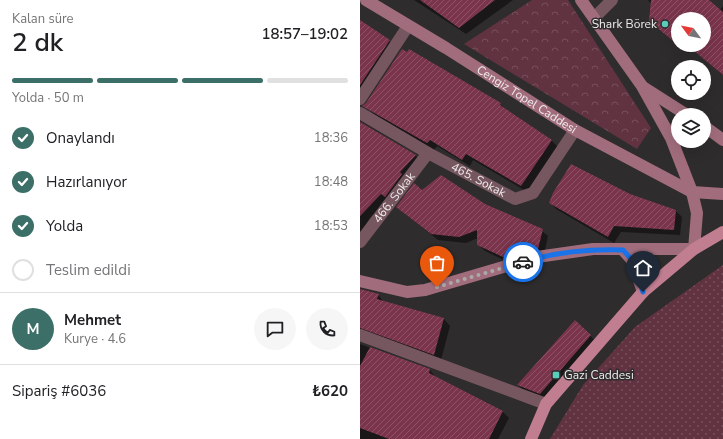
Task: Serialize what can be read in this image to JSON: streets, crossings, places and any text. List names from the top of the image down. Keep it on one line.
{"streets":{"main road":["Cengiz Topel Caddesi"],"street":["465. Sokak","466. Sokak"]},"crossings":[["Cengiz Topel Caddesi","465. Sokak"],["465. Sokak","466. Sokak"]],"places":{"other":["Shark Börek"],"transit":["Gazi Caddesi"]},"north":"top left","page":{"heading":["2 dk","Kalan süre","18:57–19:02"],"panel":["Mehmet","Kurye · 4.6","Sipariş #6036","₺620"],"bar":"Yolda · 50 m","list":[["Onaylandı","18:36"],["Hazırlanıyor","18:48"],["Yolda","18:53"],"Teslim edildi"],"round":"M"}}
